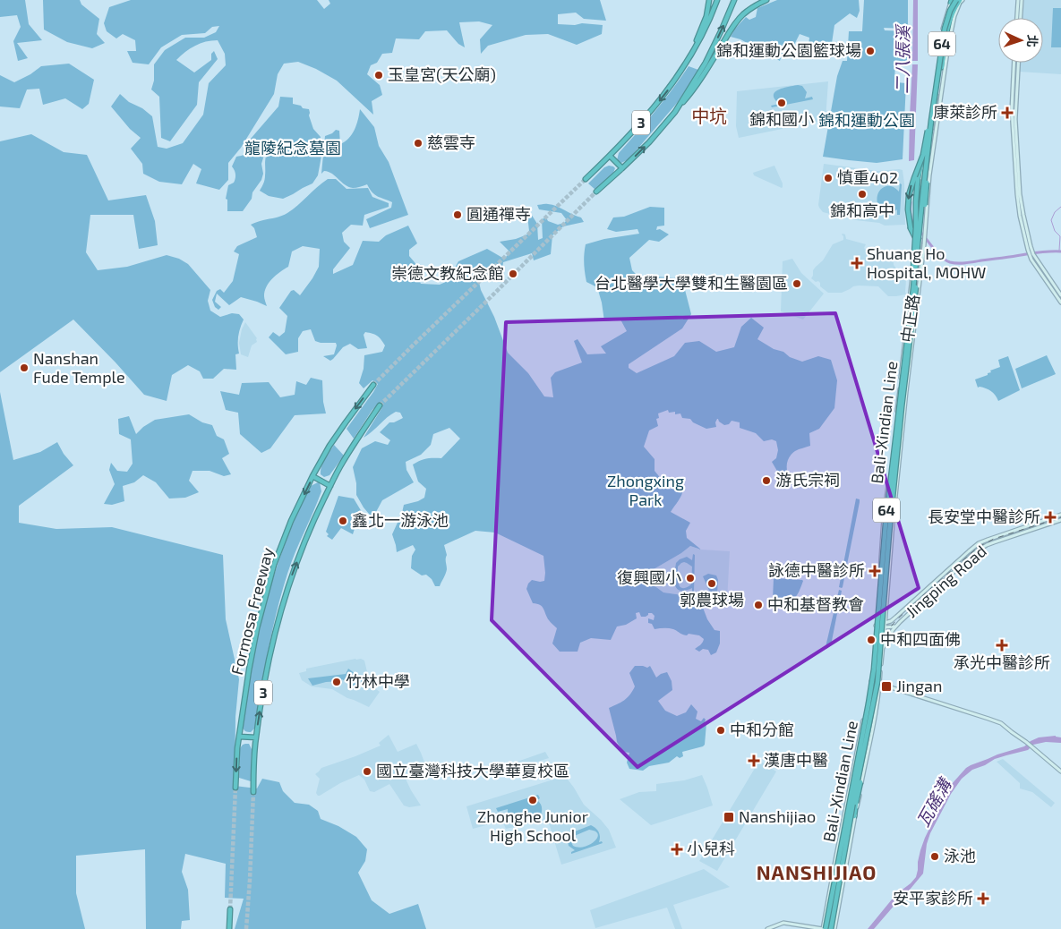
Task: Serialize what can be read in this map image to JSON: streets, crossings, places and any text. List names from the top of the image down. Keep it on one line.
{"streets":{"highway":["64","3","Bali-Xindian Line","Formosa Freeway"],"main road":["中正路","Jingping Road"]},"crossings":[["中正路","Jingping Road"],["Bali-Xindian Line","Jingping Road"]],"districts":["中坑","NANSHIJIAO"],"water":["二八張溪","瓦磘溝"],"parks":["錦和運動公園","龍陵紀念墓園","Zhongxing Park"],"places":{"other":["錦和運動公園籃球場","玉皇宮(天公廟)","錦和國小","慈雲寺","慎重402","錦和高中","圓通禪寺","崇德文教紀念館","台北醫學大學雙和生醫園區","Nanshan Fude Temple","游氏宗祠","鑫北一游泳池","復興國小","郭農球場","中和基督教會","中和四面佛","竹林中學","中和分館","國立臺灣科技大學華夏校區","Zhonghe Junior High School","泳池"],"health":["康萊診所","Shuang Ho Hospital, MOHW","長安堂中醫診所","詠德中醫診所","承光中醫診所","漢唐中醫","小兒科","安平家診所"],"transit":["Jingan","Nanshijiao"]},"north":"right"}
